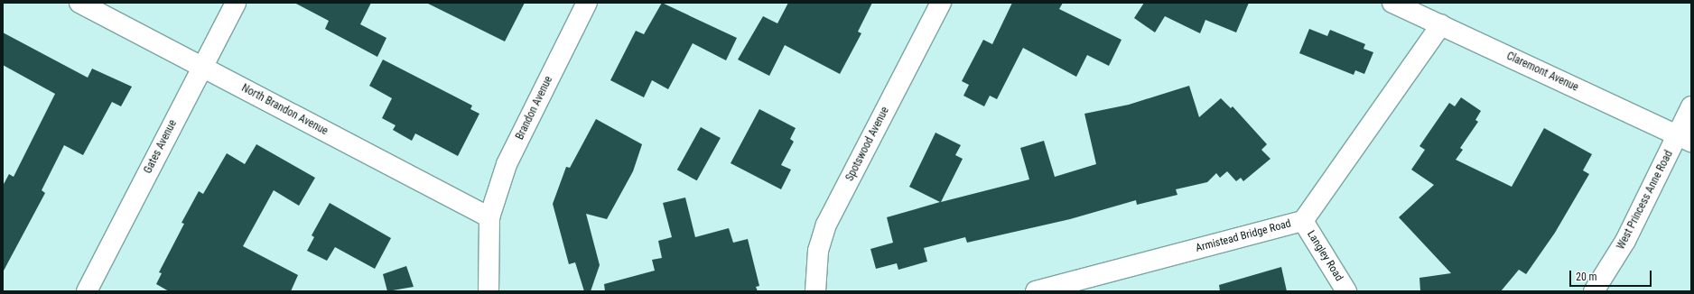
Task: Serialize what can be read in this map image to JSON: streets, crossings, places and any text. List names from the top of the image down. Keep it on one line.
{"streets":{"street":["Claremont Avenue","Brandon Avenue","North Brandon Avenue","Spotswood Avenue","Gates Avenue","West Princess Anne Road","Armistead Bridge Road","Langley Road"]},"crossings":[["Claremont Avenue","West Princess Anne Road"],["Claremont Avenue","Armistead Bridge Road"],["Brandon Avenue","North Brandon Avenue"],["North Brandon Avenue","Gates Avenue"],["Armistead Bridge Road","Langley Road"]],"scale_bar":"20 m"}
